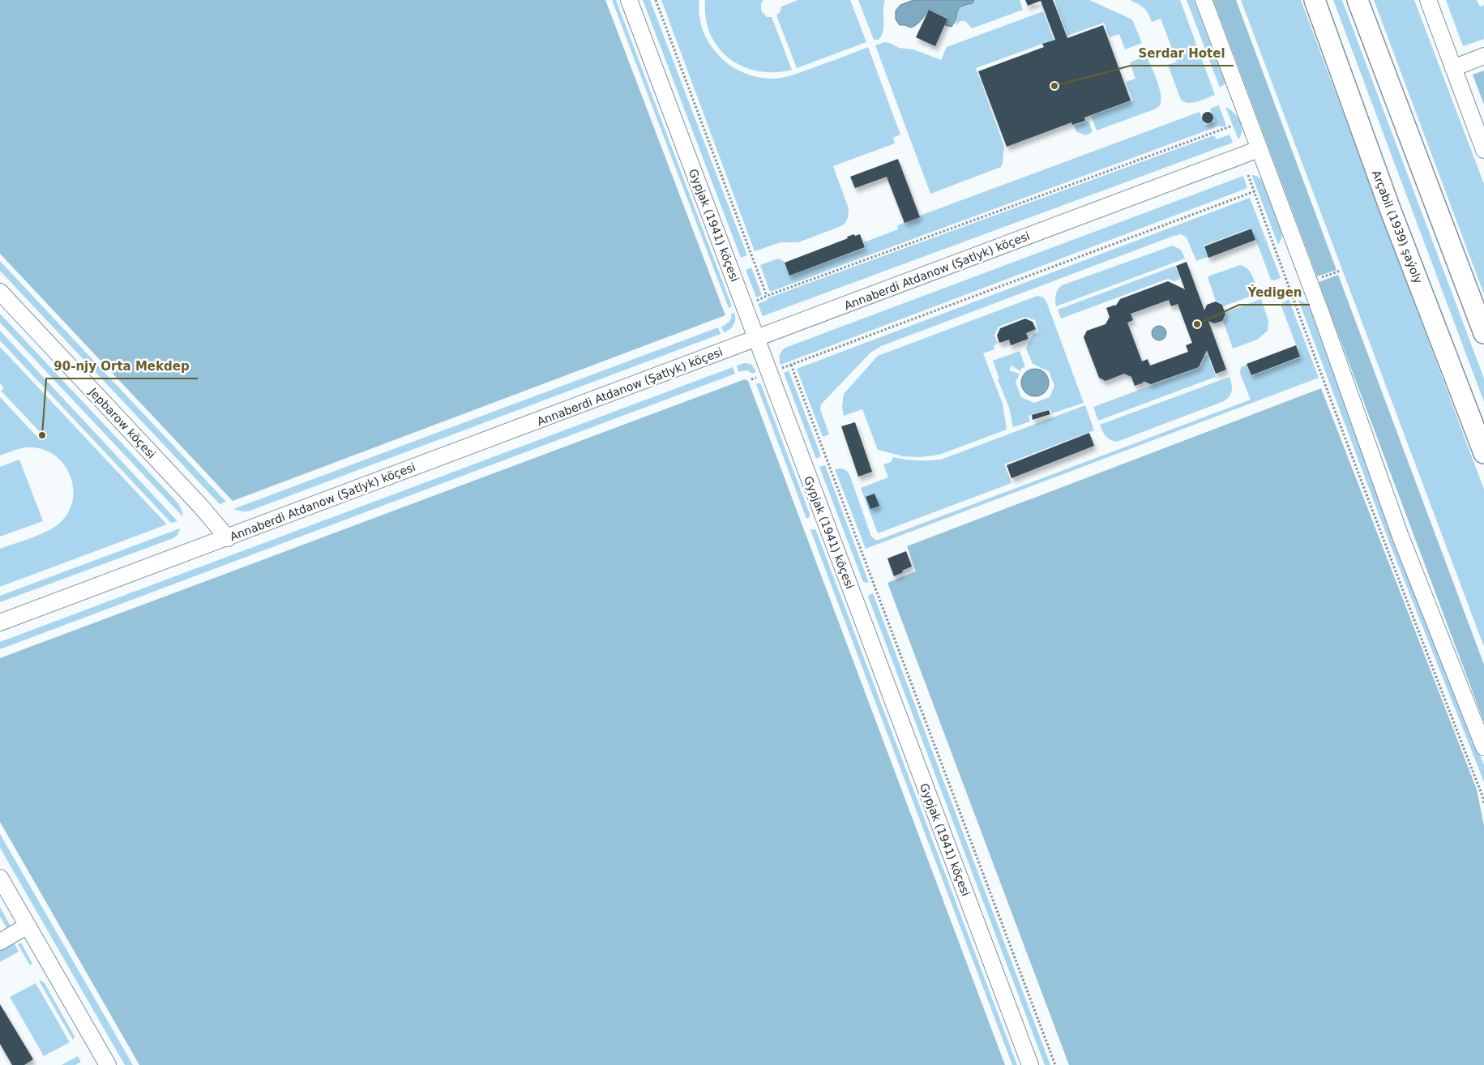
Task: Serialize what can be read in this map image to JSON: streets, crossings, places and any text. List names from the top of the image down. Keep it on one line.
{"streets":{"main road":["Arçabil (1939) şaýoly"],"street":["Gypjak (1941) köçesi","Annaberdi Atdanow (Şatlyk) köçesi","Jepbarow köçesi"]},"crossings":[["Gypjak (1941) köçesi","Annaberdi Atdanow (Şatlyk) köçesi"],["Annaberdi Atdanow (Şatlyk) köçesi","Jepbarow köçesi"]],"places":["Serdar Hotel","Ýedigen","90-njy Orta Mekdep"]}
